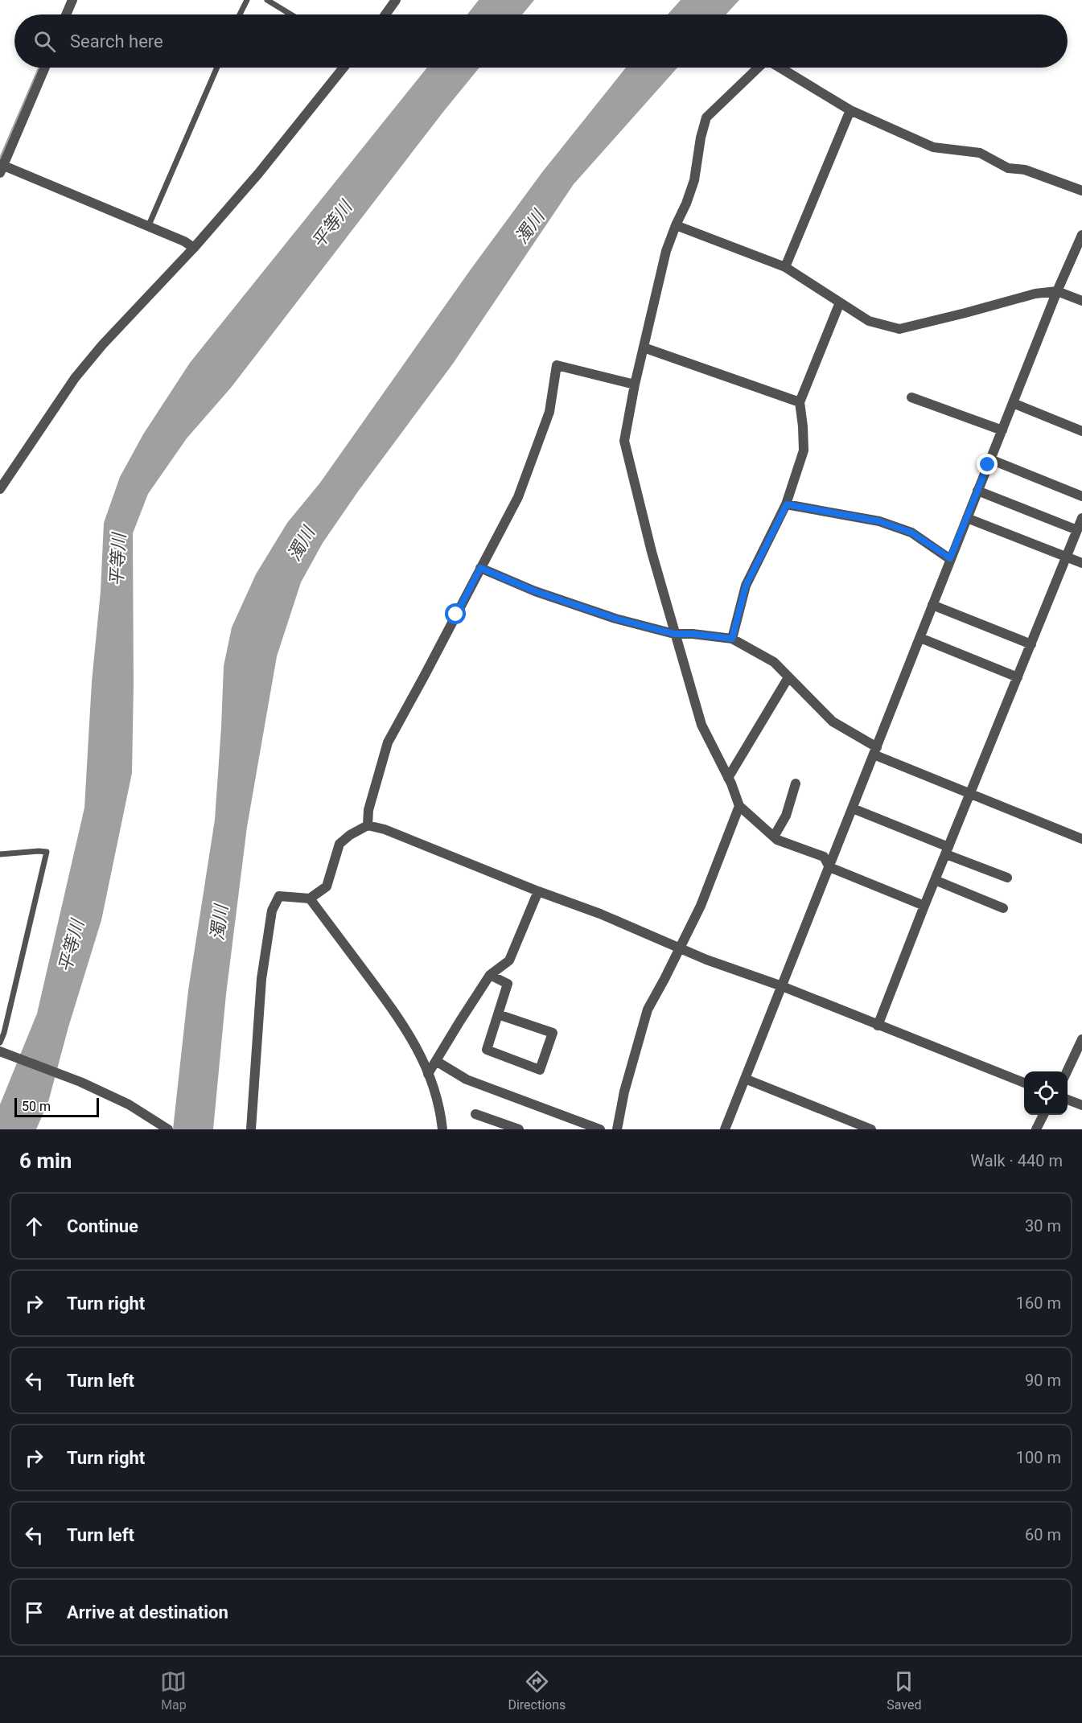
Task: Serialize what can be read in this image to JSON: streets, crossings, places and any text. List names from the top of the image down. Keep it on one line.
{"water":["平等川","濁川"],"scale_bar":"50 m","page":{"search":"Search here","scale":"50 m","heading":["6 min","Walk · 440 m"],"list":[["Continue","30 m"],["Turn right","160 m"],["Turn left","90 m"],["Turn right","100 m"],["Turn left","60 m"],"Arrive at destination"],"nav":["Map","Directions","Saved"]}}
